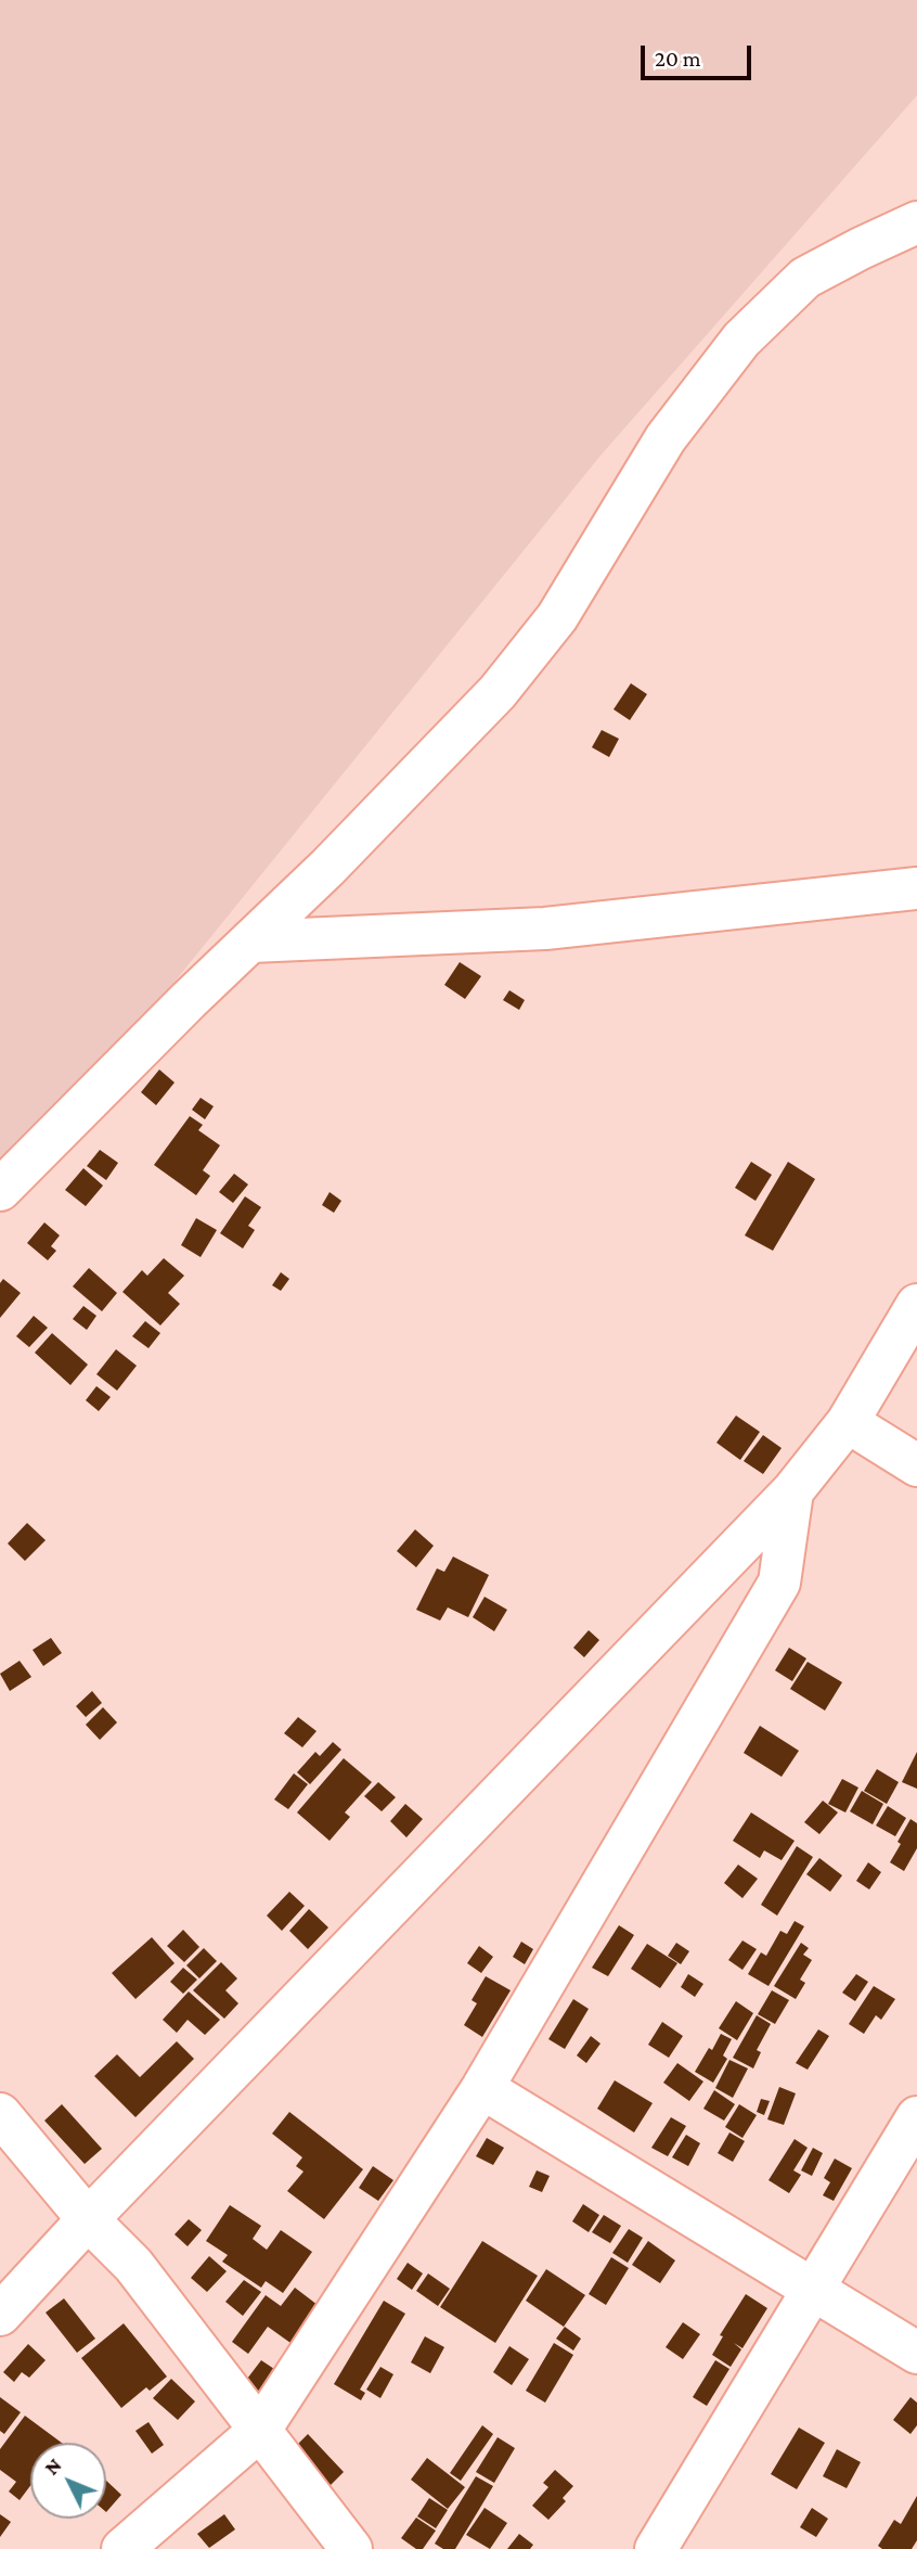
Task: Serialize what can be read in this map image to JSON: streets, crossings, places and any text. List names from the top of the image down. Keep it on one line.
{"scale_bar":"20 m","north":"top left"}
